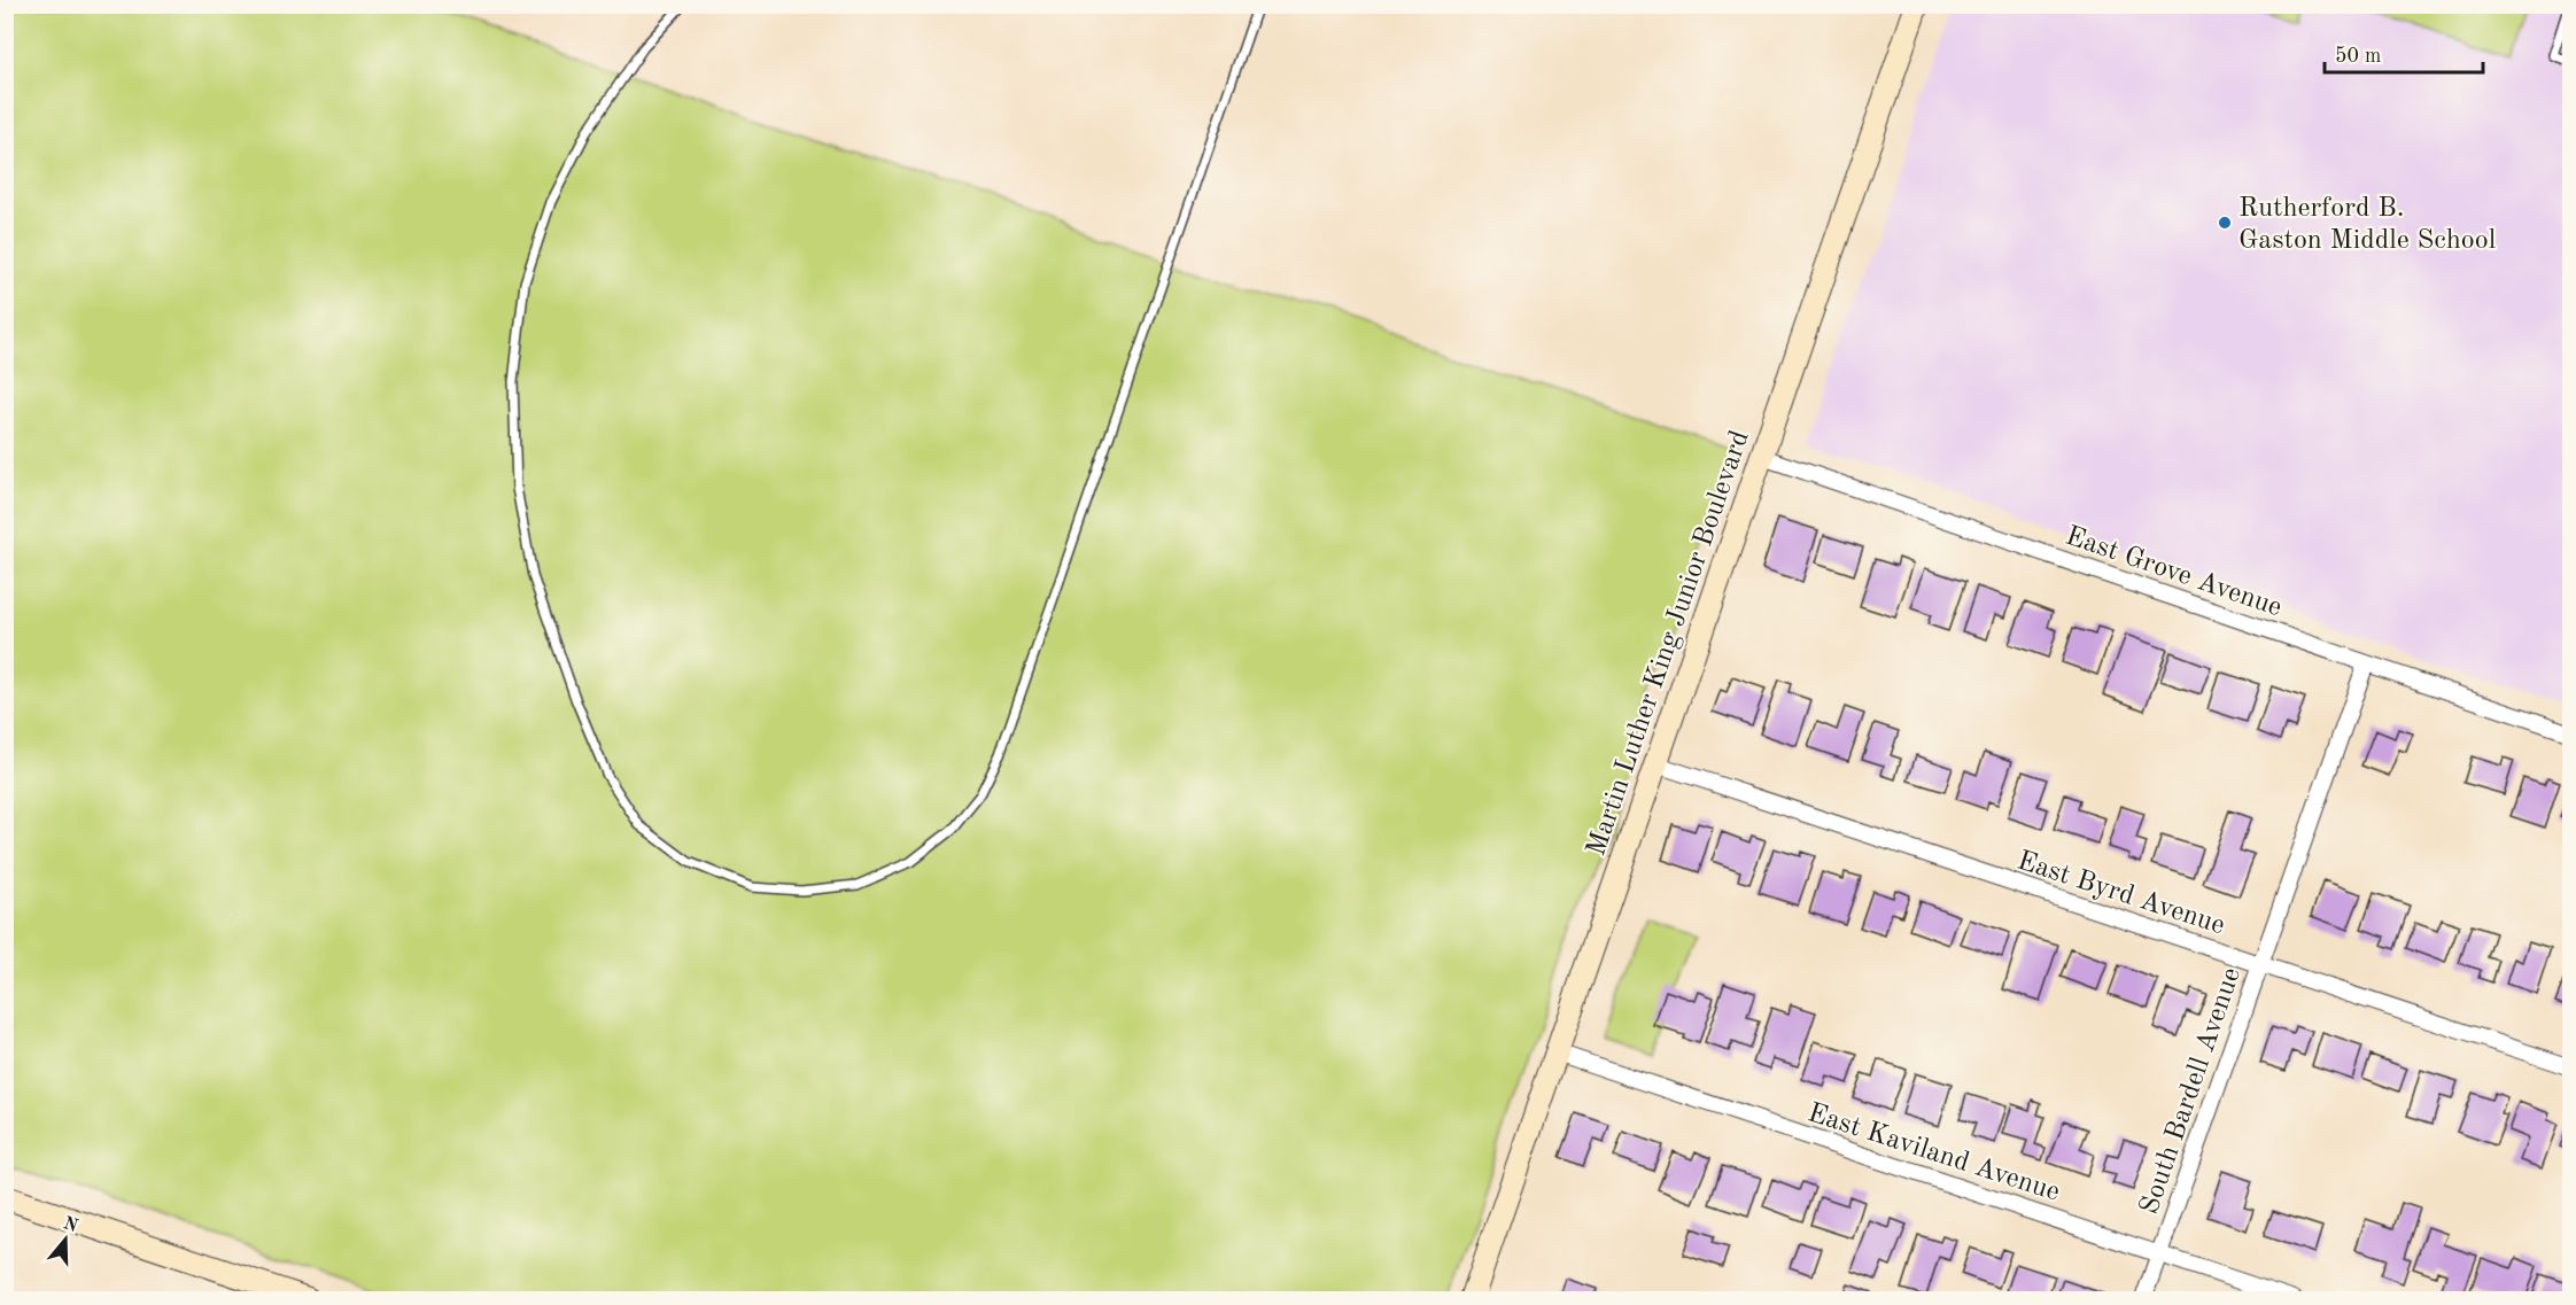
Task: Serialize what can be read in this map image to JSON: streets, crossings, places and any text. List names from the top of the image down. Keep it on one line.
{"streets":{"street":["East Grove Avenue","Martin Luther King Junior Boulevard","East Byrd Avenue","South Bardell Avenue","East Kaviland Avenue"]},"crossings":[["East Grove Avenue","Martin Luther King Junior Boulevard"],["East Grove Avenue","South Bardell Avenue"],["Martin Luther King Junior Boulevard","East Byrd Avenue"],["Martin Luther King Junior Boulevard","East Kaviland Avenue"],["East Byrd Avenue","South Bardell Avenue"],["South Bardell Avenue","East Kaviland Avenue"]],"places":["Rutherford B. Gaston Middle School"],"scale_bar":"50 m","north":"top"}
